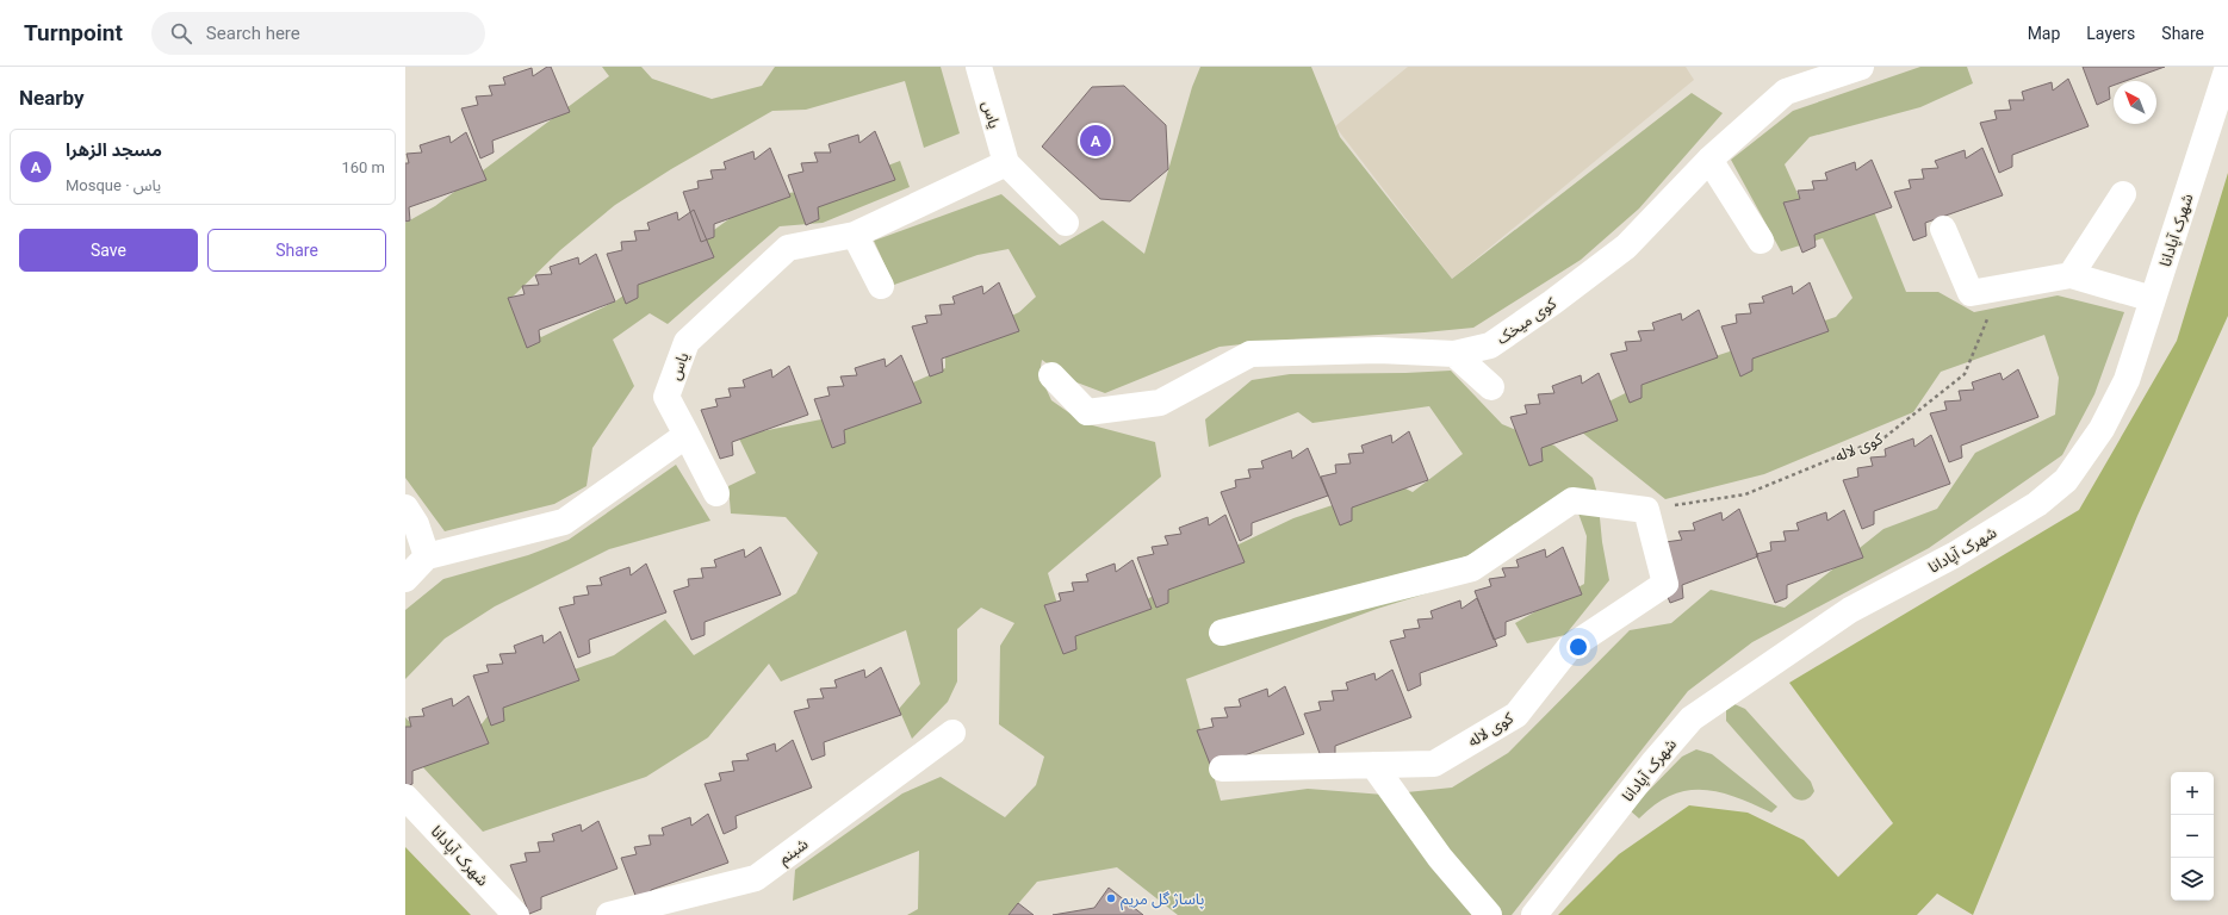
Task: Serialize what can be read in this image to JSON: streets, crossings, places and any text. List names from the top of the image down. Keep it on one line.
{"streets":{"street":["یاس","شهرک آپادانا","کوی میخک","کوی لاله","شبنم"]},"places":["پاساژ گل مریم"],"north":"top left","page":{"header":"Turnpoint","search":"Search here","nav":["Map","Layers","Share"],"heading":"Nearby","pins":"A","list":[{"mark":"A","name":"مسجد الزهرا","note":"Mosque · یاس","value":"160 m"}],"buttons":["Save","Share"],"map_buttons":["+","−"]}}
